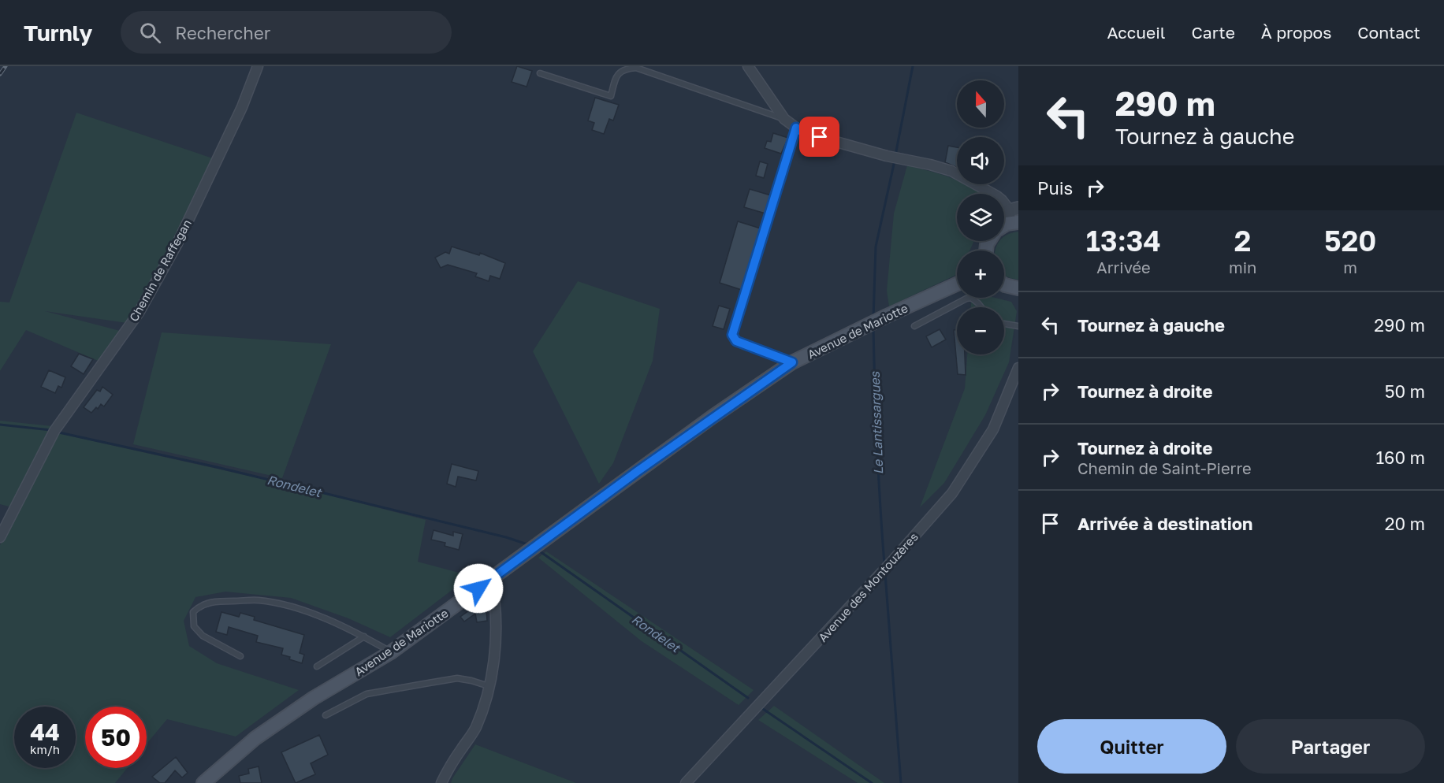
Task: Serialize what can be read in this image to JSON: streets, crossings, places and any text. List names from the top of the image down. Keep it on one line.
{"streets":{"main road":["Avenue de Mariotte"],"street":["Chemin de Raffegan","Avenue des Montouzères"]},"water":["Le Lantissargues","Rondelet"],"north":"top","page":{"header":"Turnly","search":"Rechercher","nav":["Accueil","Carte","À propos","Contact"],"turn":["290 m","Tournez à gauche"],"map_buttons":["+","−"],"then":"Puis","eta":["13:34","Arrivée","2","min","520","m"],"list":[{"name":"Tournez à gauche","value":"290 m"},{"name":"Tournez à droite","value":"50 m"},{"name":"Tournez à droite","note":"Chemin de Saint-Pierre","value":"160 m"},{"name":"Arrivée à destination","value":"20 m"}],"speed":"44 km/h","limit":"50","buttons":["Quitter","Partager"]}}
